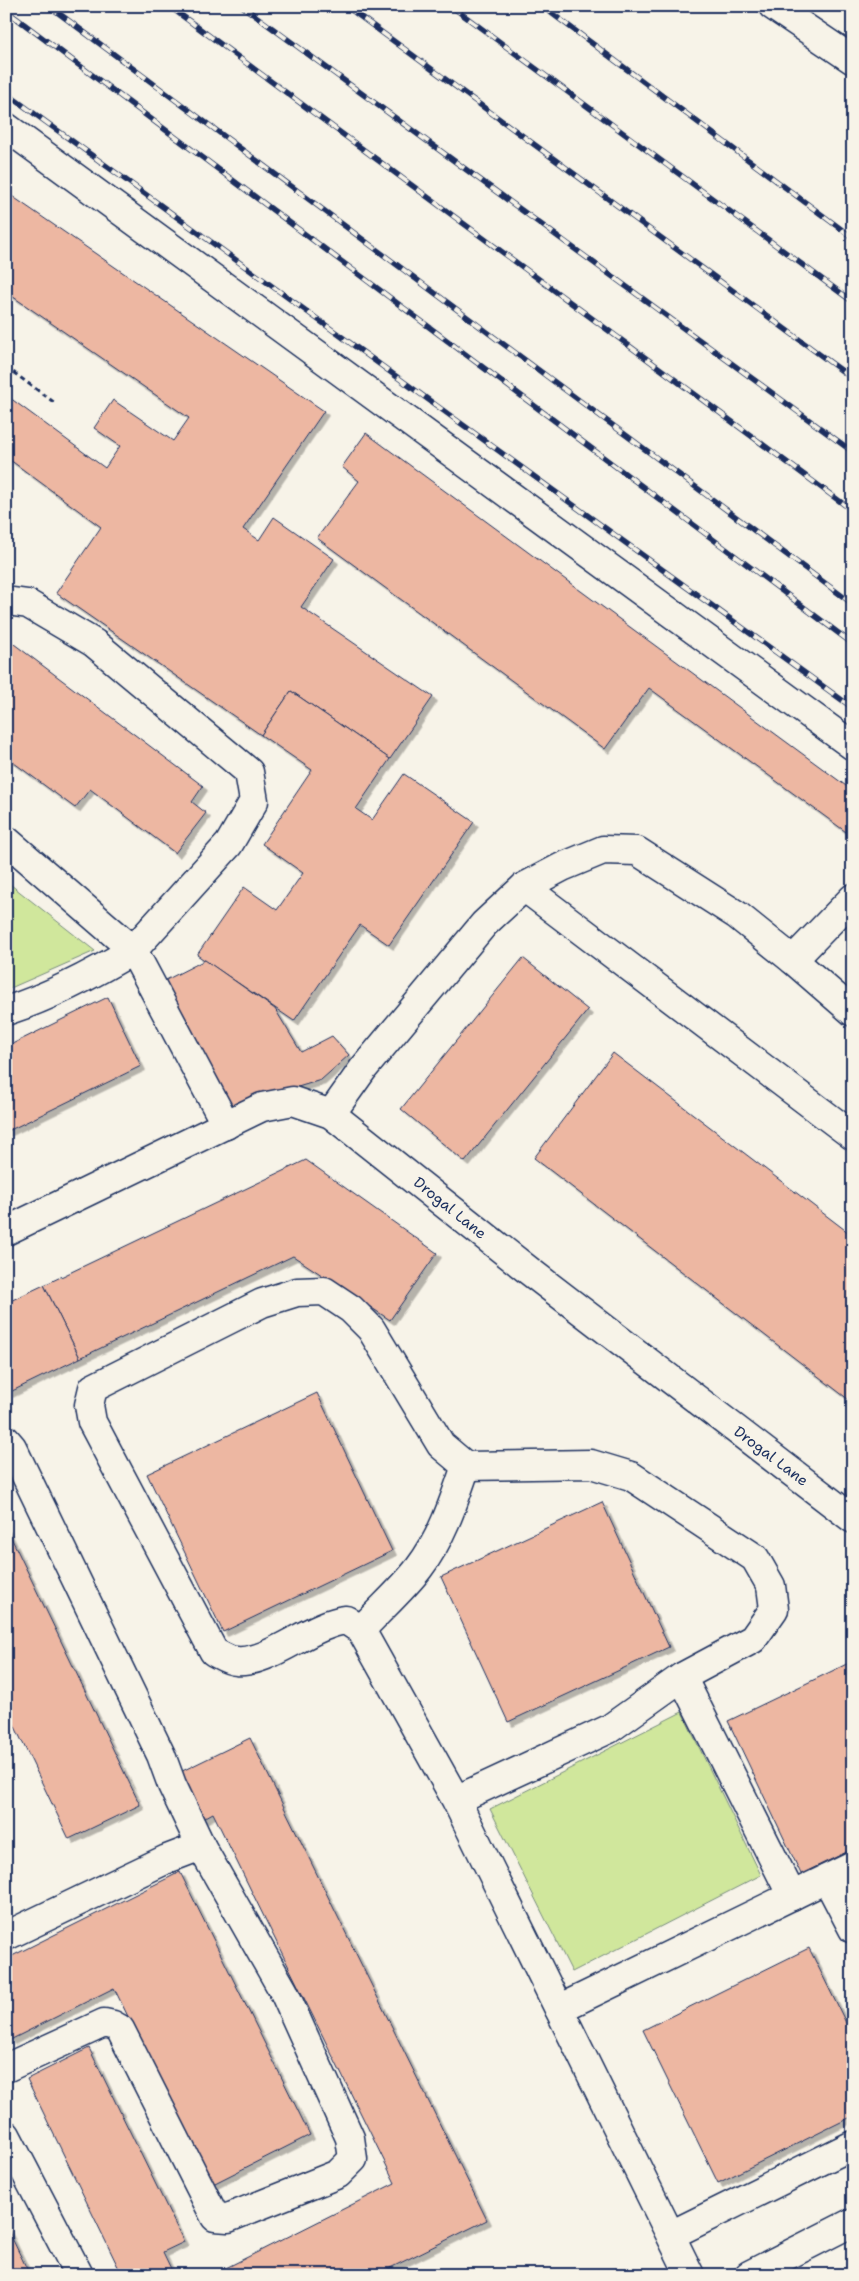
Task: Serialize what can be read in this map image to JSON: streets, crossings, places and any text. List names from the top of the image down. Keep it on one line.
{"streets":{"main road":["Drogal Lane"]}}
